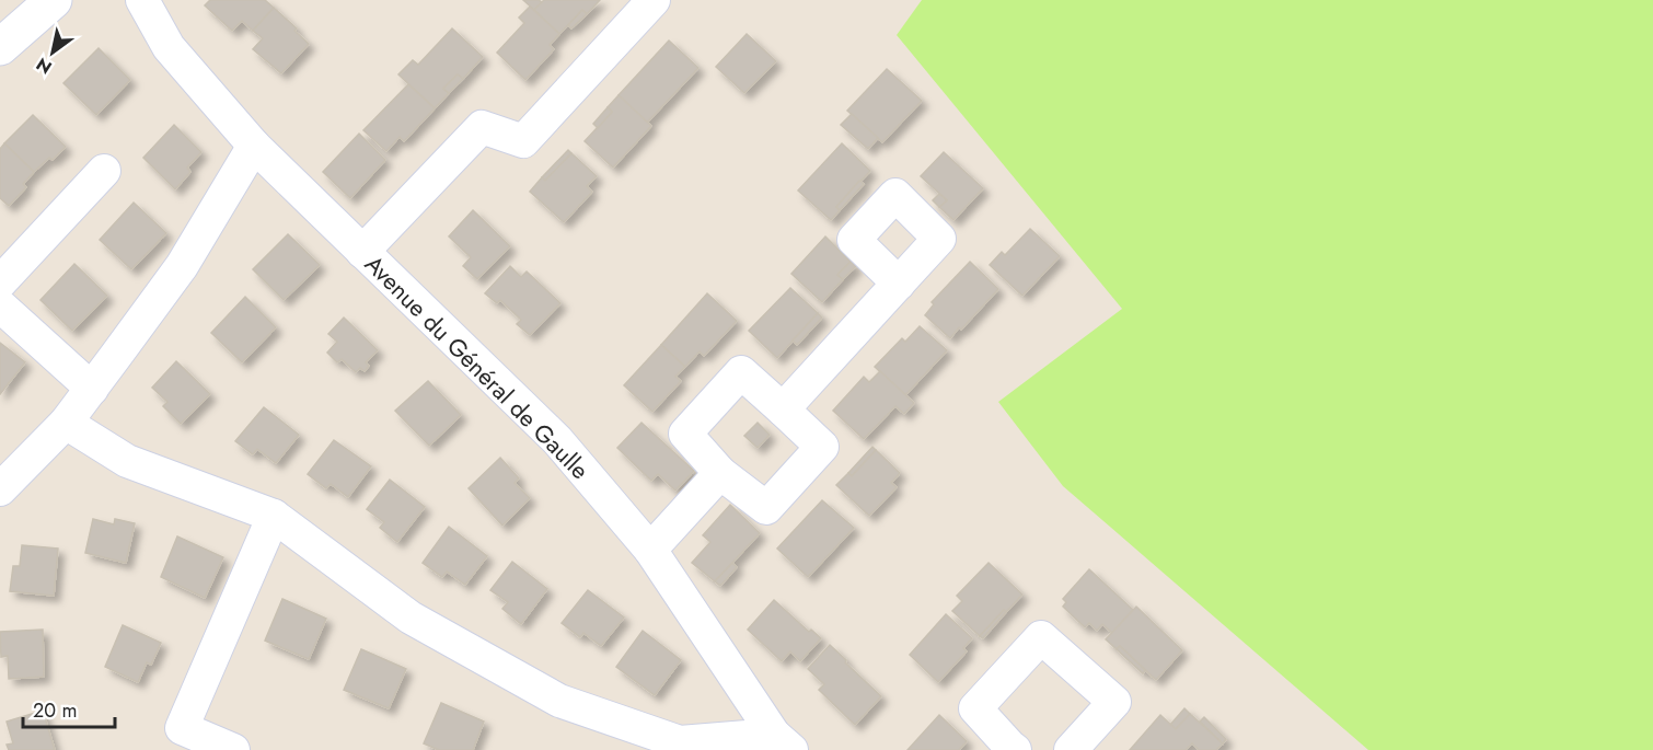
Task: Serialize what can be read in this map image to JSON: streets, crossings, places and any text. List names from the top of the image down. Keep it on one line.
{"streets":{"street":["Avenue du Général de Gaulle"]},"scale_bar":"20 m","north":"bottom left"}
